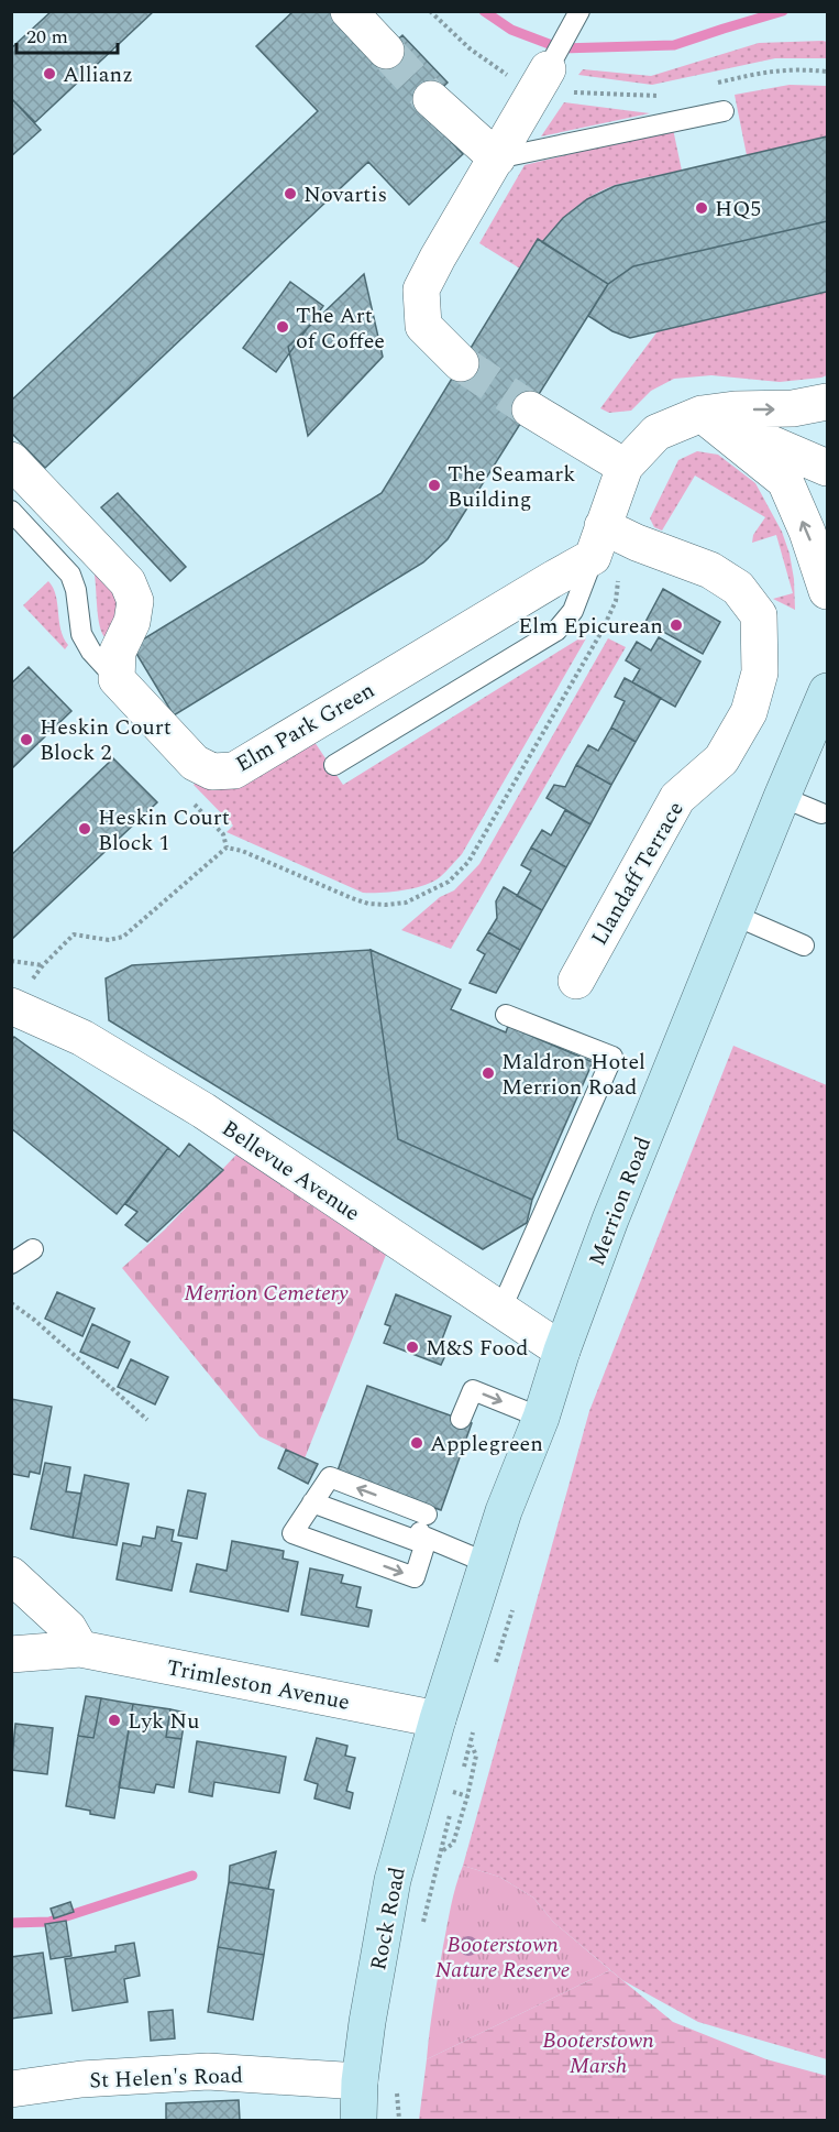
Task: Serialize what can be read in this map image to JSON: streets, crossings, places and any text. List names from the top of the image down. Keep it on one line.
{"streets":{"main road":["Merrion Road","Rock Road"],"street":["Elm Park Green","Llandaff Terrace","Bellevue Avenue","Trimleston Avenue","St Helen's Road"]},"crossings":[["Elm Park Green","Llandaff Terrace"],["Bellevue Avenue","Merrion Road"],["Merrion Road","Trimleston Avenue"],["Merrion Road","Rock Road"],["Trimleston Avenue","Rock Road"],["Rock Road","St Helen's Road"]],"parks":["Merrion Cemetery","Booterstown Nature Reserve","Booterstown Marsh"],"places":["Allianz","Novartis","HQ5","The Art of Coffee","The Seamark Building","Elm Epicurean","Heskin Court Block 2","Heskin Court Block 1","Maldron Hotel Merrion Road","M&S Food","Applegreen","Lyk Nu"],"scale_bar":"20 m"}
